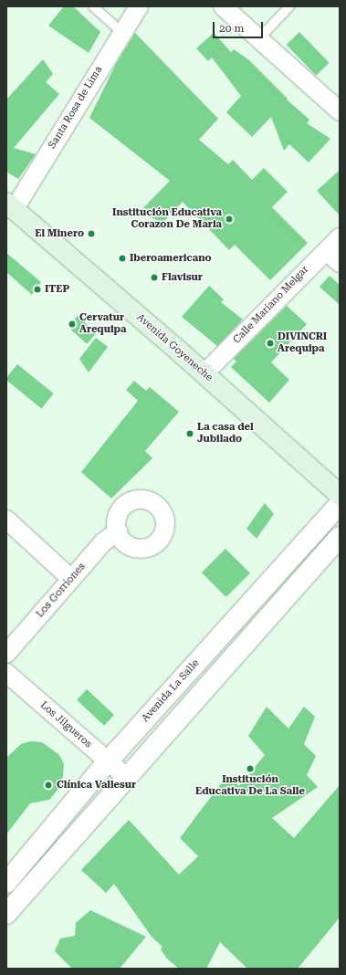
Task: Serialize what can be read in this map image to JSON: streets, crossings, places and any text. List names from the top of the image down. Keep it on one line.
{"streets":{"main road":["Avenida Goyeneche"],"street":["Santa Rosa de Lima","Calle Mariano Melgar","Los Gorriones","Avenida La Salle","Los Jilgueros"]},"crossings":[["Santa Rosa de Lima","Avenida Goyeneche"],["Calle Mariano Melgar","Avenida Goyeneche"],["Avenida La Salle","Los Jilgueros"]],"places":["Institución Educativa Corazon De Maria","El Minero","Iberoamericano","Flavisur","ITEP","Cervatur Arequipa","DIVINCRI Arequipa","La casa del Jubilado","Institución Educativa De La Salle","Clínica Vallesur"],"scale_bar":"20 m"}
